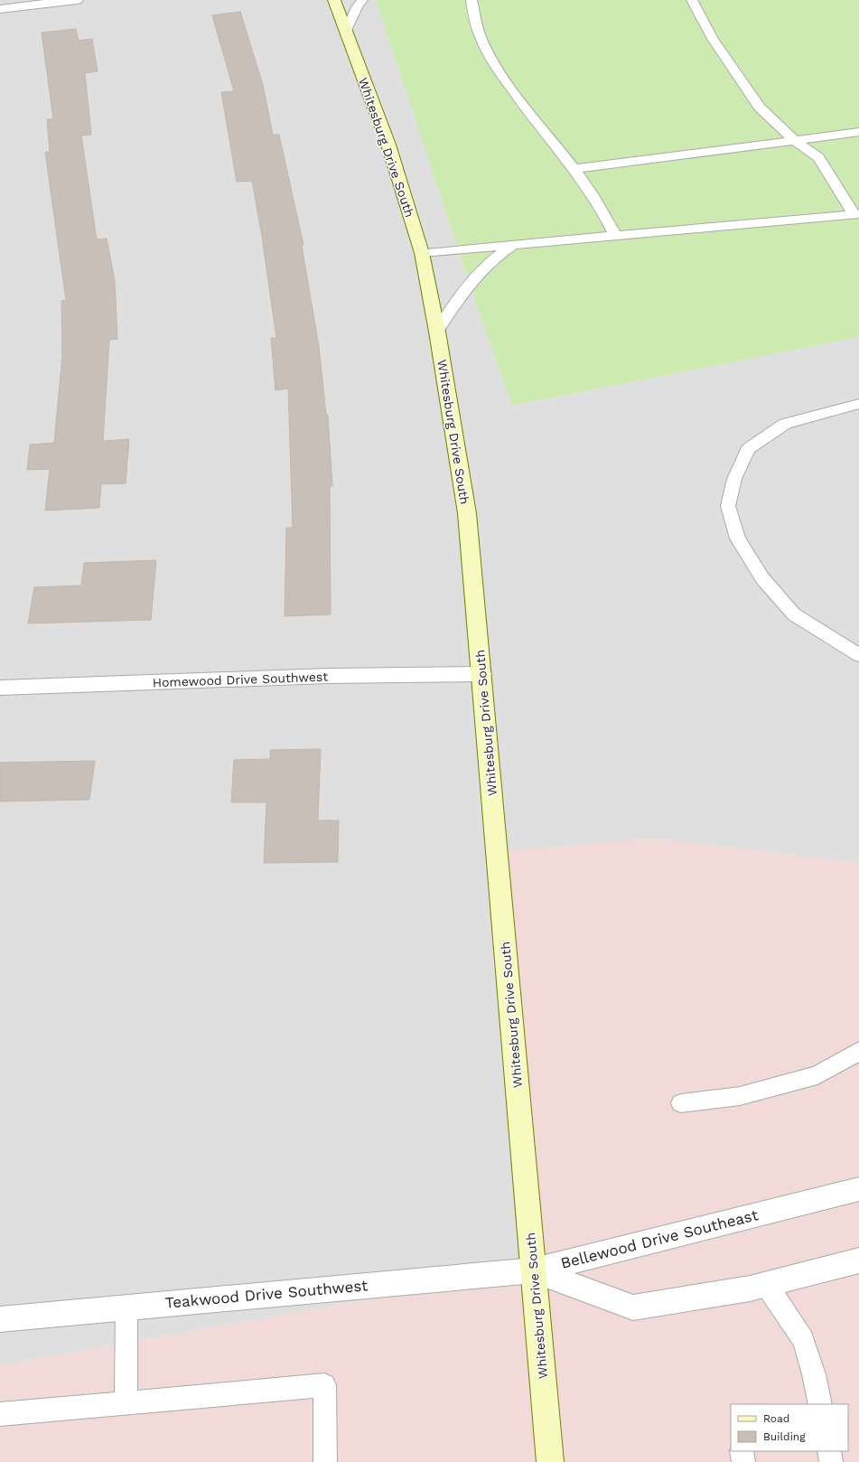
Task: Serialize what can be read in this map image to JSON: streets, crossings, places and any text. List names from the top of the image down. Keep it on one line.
{"streets":{"main road":["Whitesburg Drive South"],"street":["Homewood Drive Southwest","Bellewood Drive Southeast","Teakwood Drive Southwest"]},"crossings":[["Whitesburg Drive South","Homewood Drive Southwest"],["Whitesburg Drive South","Bellewood Drive Southeast"],["Whitesburg Drive South","Teakwood Drive Southwest"],["Bellewood Drive Southeast","Teakwood Drive Southwest"]],"legend":["Road","Building"]}
